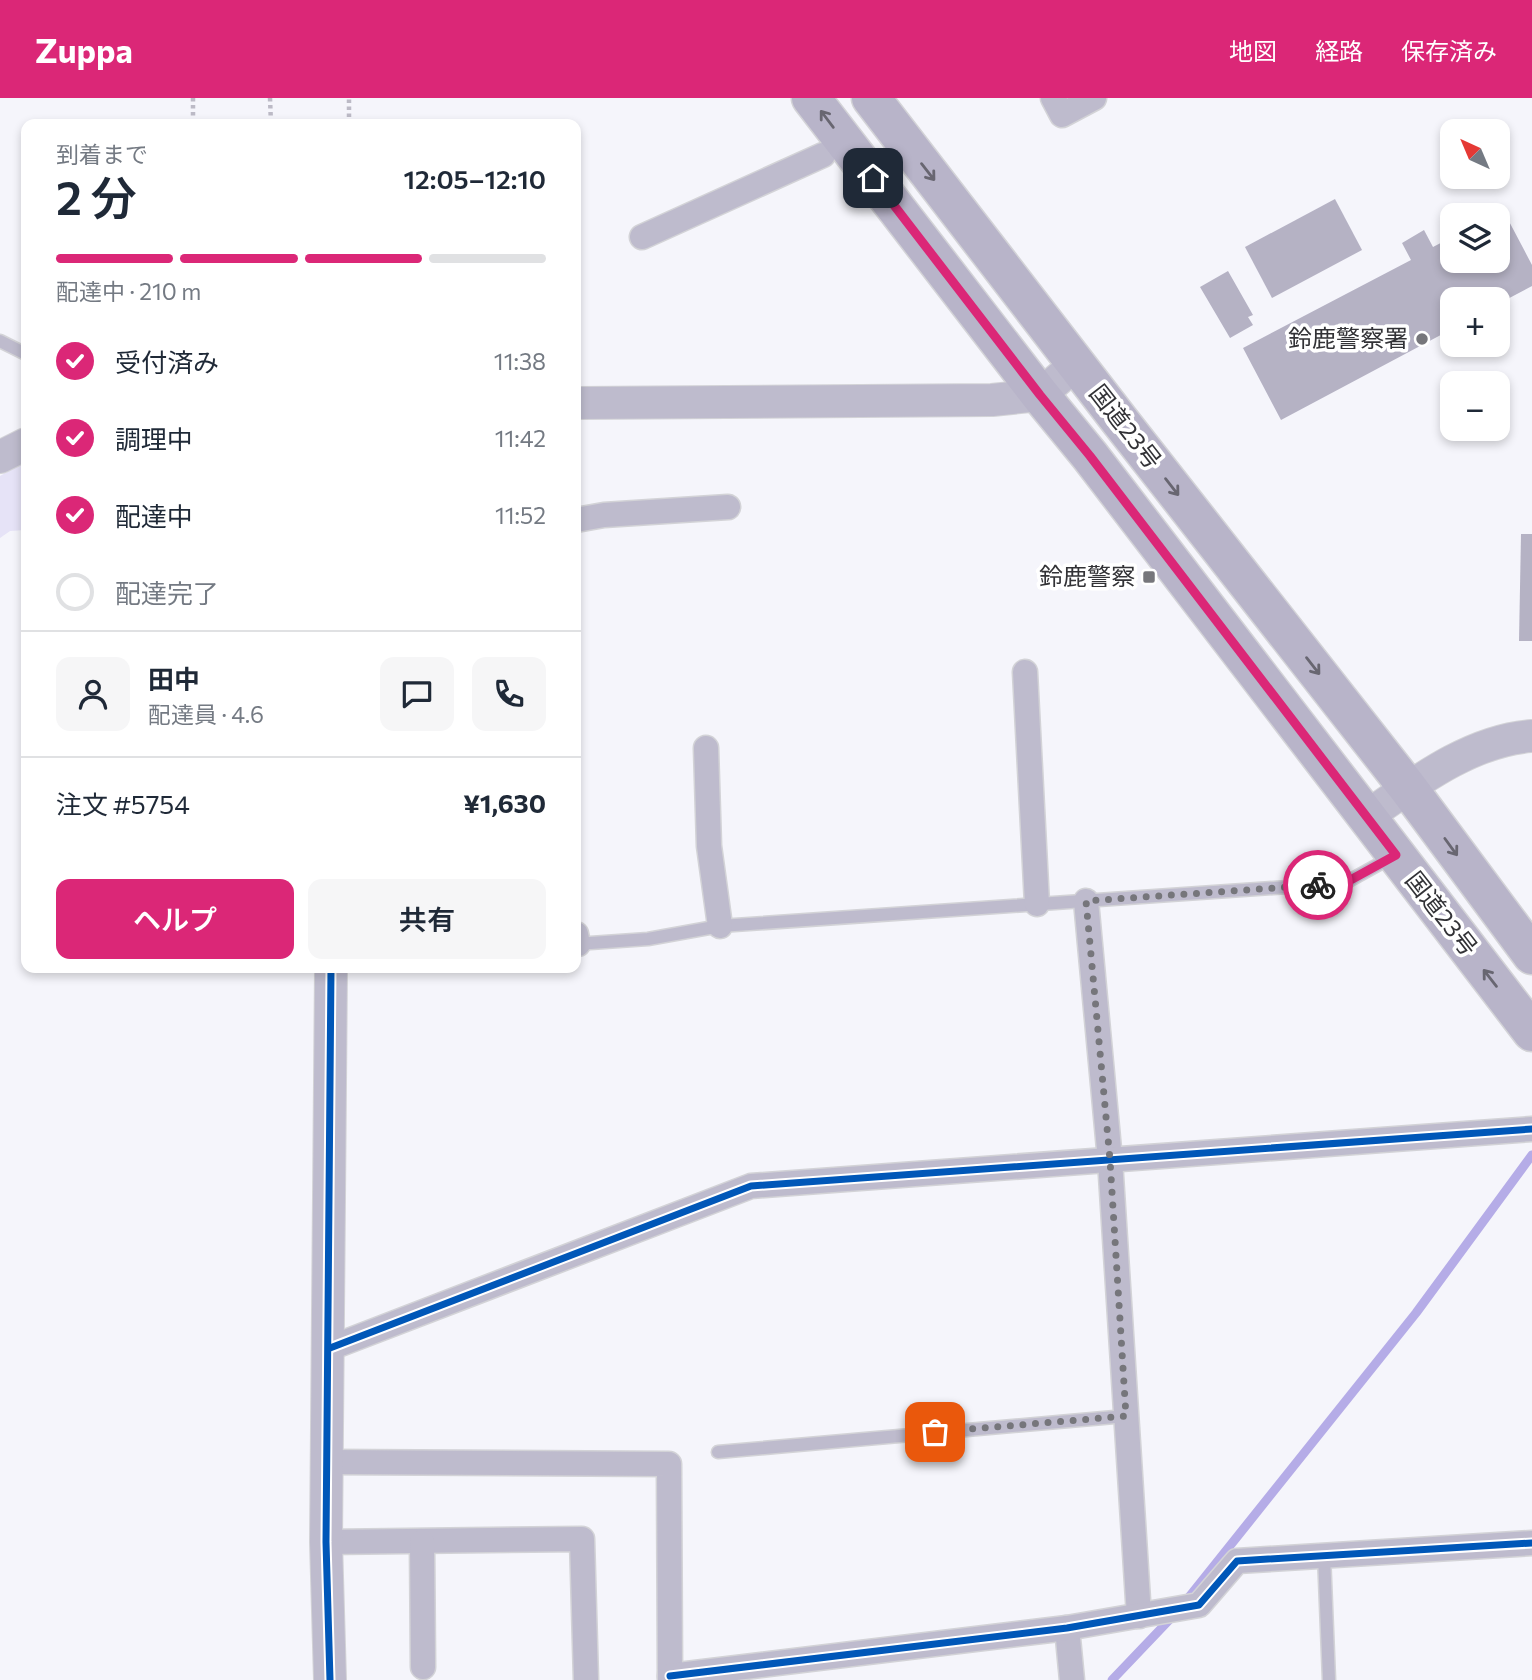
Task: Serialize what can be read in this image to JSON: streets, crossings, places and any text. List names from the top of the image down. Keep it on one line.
{"streets":{"highway":["国道23号"]},"places":{"other":["鈴鹿警察署"],"transit":["鈴鹿警察"]},"north":"top left","page":{"header":"Zuppa","nav":["地図","経路","保存済み"],"map_buttons":["+","−"],"heading":["2 分","到着まで","12:05–12:10"],"panel":["田中","配達員 · 4.6","注文 #5754","¥1,630"],"bar":"配達中 · 210 m","list":[["受付済み","11:38"],["調理中","11:42"],["配達中","11:52"],"配達完了"],"buttons":["ヘルプ","共有"]}}
